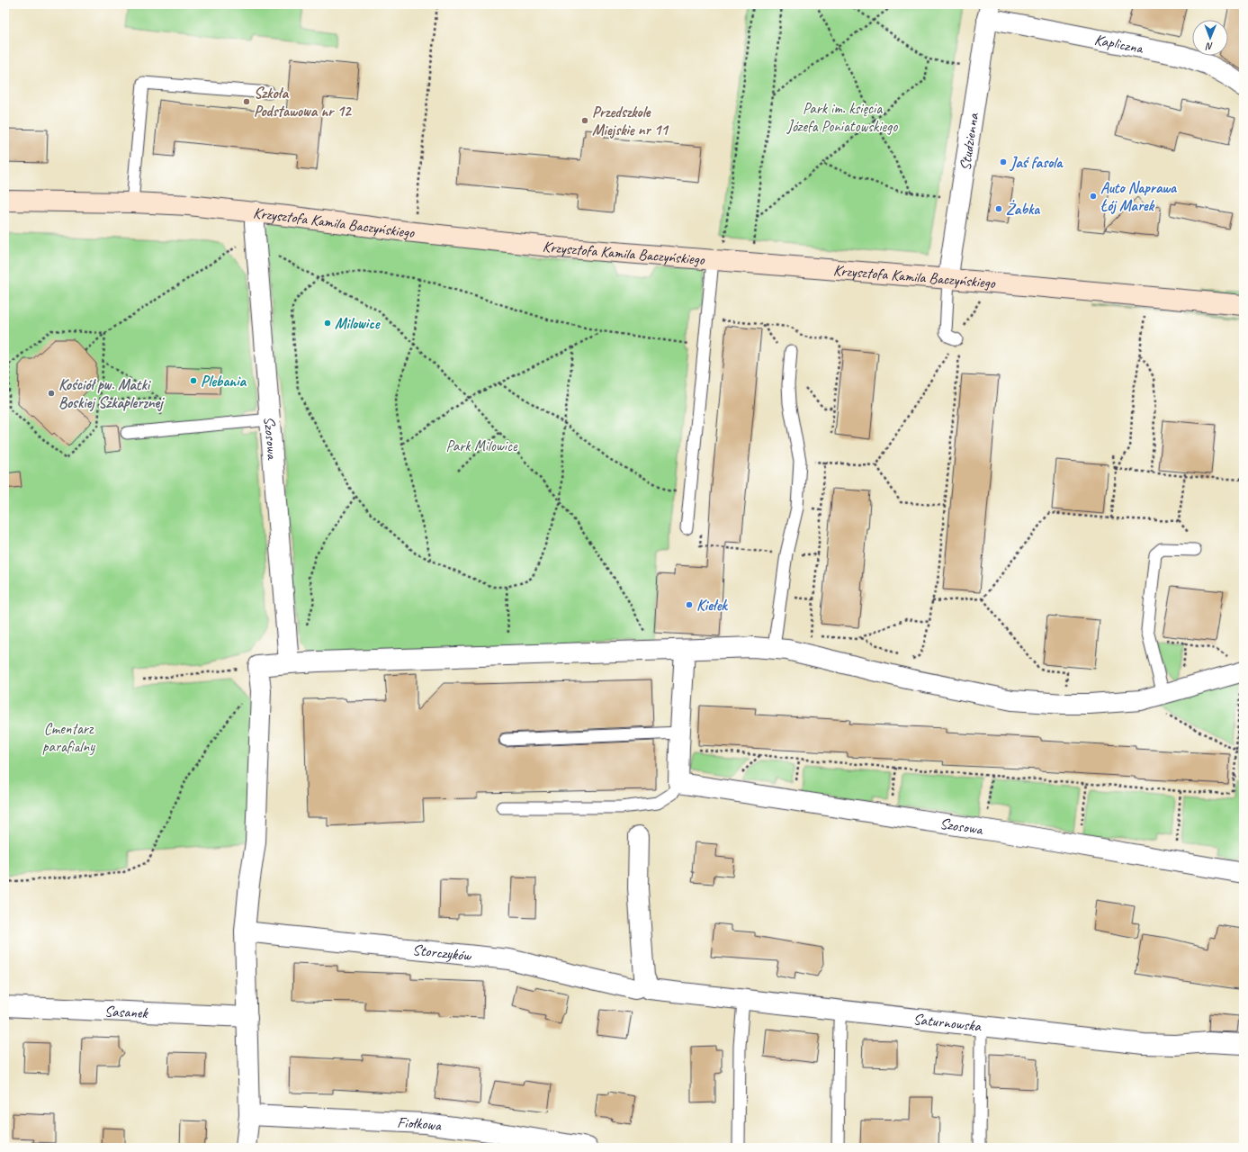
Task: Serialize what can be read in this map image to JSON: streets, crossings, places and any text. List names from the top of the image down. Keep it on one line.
{"streets":{"street":["Kapliczna","Studzienna","Krzysztofa Kamila Baczyńskiego","Szosowa","Storczyków","Sasanek","Saturnowska","Fiołkowa"]},"crossings":[["Kapliczna","Studzienna"],["Studzienna","Krzysztofa Kamila Baczyńskiego"],["Krzysztofa Kamila Baczyńskiego","Szosowa"],["Storczyków","Saturnowska"]],"parks":["Park im. księcia Józefa Poniatowskiego","Park Milowice","Cmentarz parafialny"],"places":["Szkoła Podstawowa nr 12","Przedszkole Miejskie nr 11","Jaś fasola","Auto Naprawa Łój Marek","Żabka","Milowice","Plebania","Kościół pw. Matki Boskiej Szkaplerznej","Kiełek"],"north":"bottom"}
